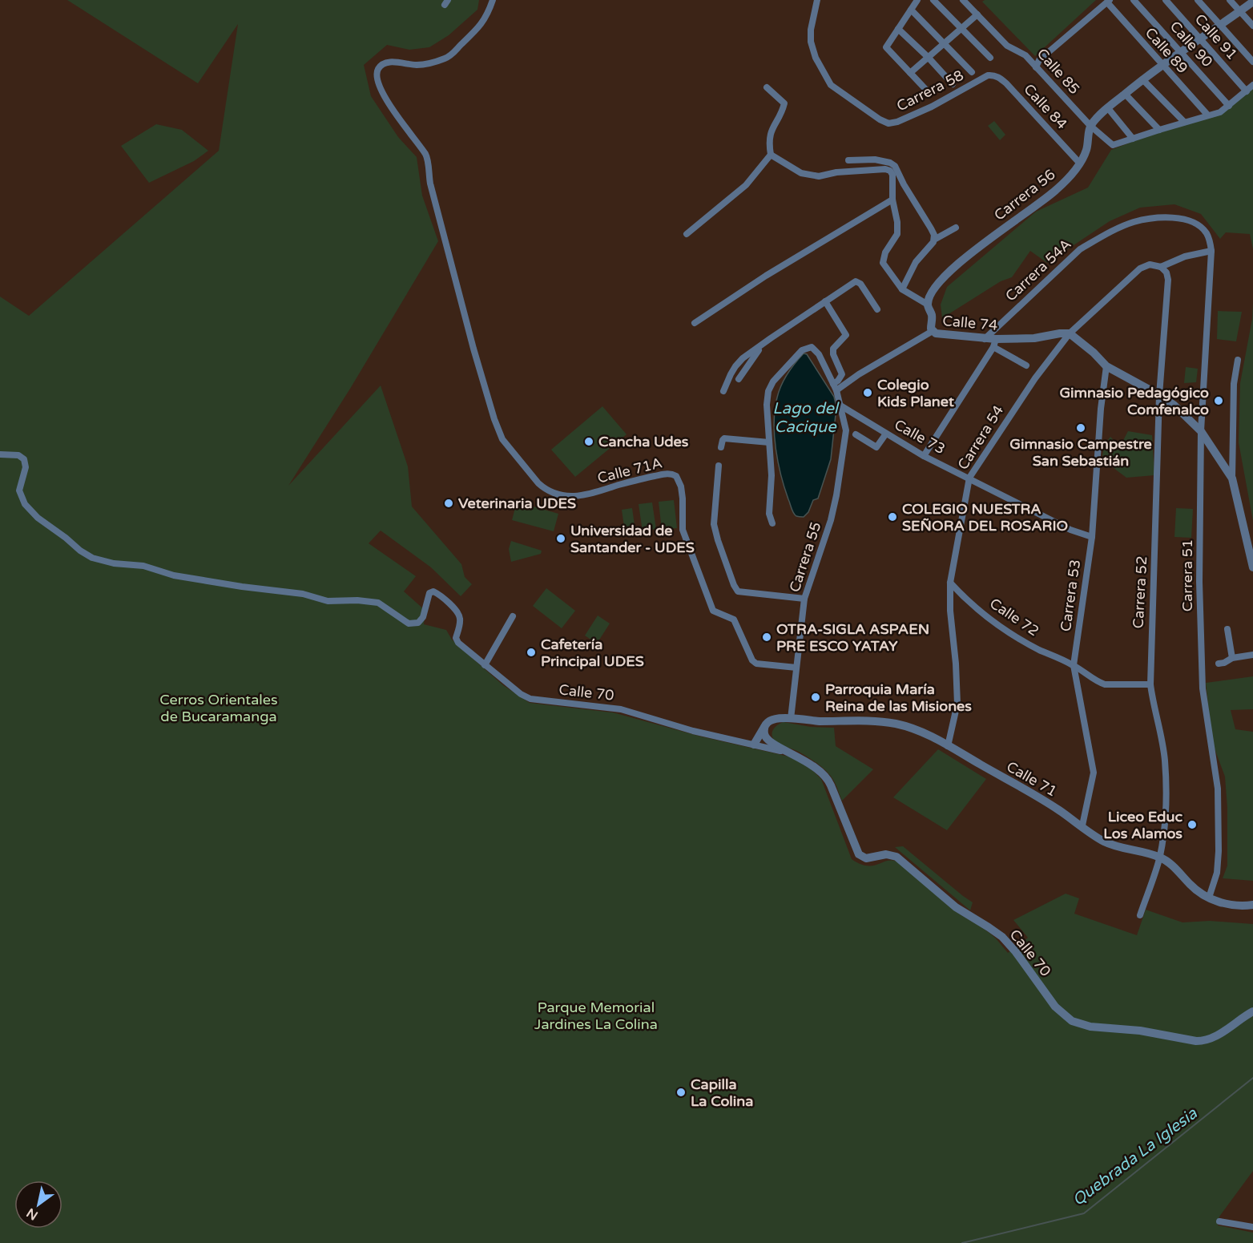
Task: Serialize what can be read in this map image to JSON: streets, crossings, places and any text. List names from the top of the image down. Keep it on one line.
{"streets":{"street":["Calle 91","Calle 90","Calle 89","Calle 85","Carrera 58","Calle 84","Carrera 56","Carrera 54A","Calle 74","Calle 73","Carrera 54","Calle 71A","Carrera 55","Carrera 51","Carrera 52","Carrera 53","Calle 72","Calle 70","Calle 71"]},"crossings":[["Calle 85","Carrera 56"],["Carrera 58","Calle 84"],["Calle 84","Carrera 56"],["Carrera 56","Calle 74"],["Carrera 54A","Calle 74"],["Carrera 54A","Carrera 54"],["Carrera 54A","Carrera 51"],["Calle 74","Carrera 54"],["Calle 73","Carrera 54"],["Calle 73","Carrera 55"],["Calle 73","Carrera 53"],["Carrera 54","Carrera 51"],["Carrera 54","Carrera 52"],["Carrera 54","Calle 72"],["Carrera 54","Calle 71"],["Calle 71A","Carrera 55"],["Carrera 55","Calle 71"],["Carrera 51","Calle 71"],["Carrera 52","Calle 72"],["Carrera 52","Calle 71"],["Carrera 53","Calle 72"],["Carrera 53","Calle 71"]],"water":["Lago del Cacique","Quebrada La Iglesia"],"parks":["Cerros Orientales de Bucaramanga","Parque Memorial Jardines La Colina"],"places":["Colegio Kids Planet","Gimnasio Pedagógico Comfenalco","Gimnasio Campestre San Sebastián","Cancha Udes","Veterinaria UDES","COLEGIO NUESTRA SEÑORA DEL ROSARIO","Universidad de Santander - UDES","OTRA-SIGLA ASPAEN PRE ESCO YATAY","Cafetería Principal UDES","Parroquia María Reina de las Misiones","Liceo Educ Los Alamos","Capilla La Colina"],"north":"bottom left"}
